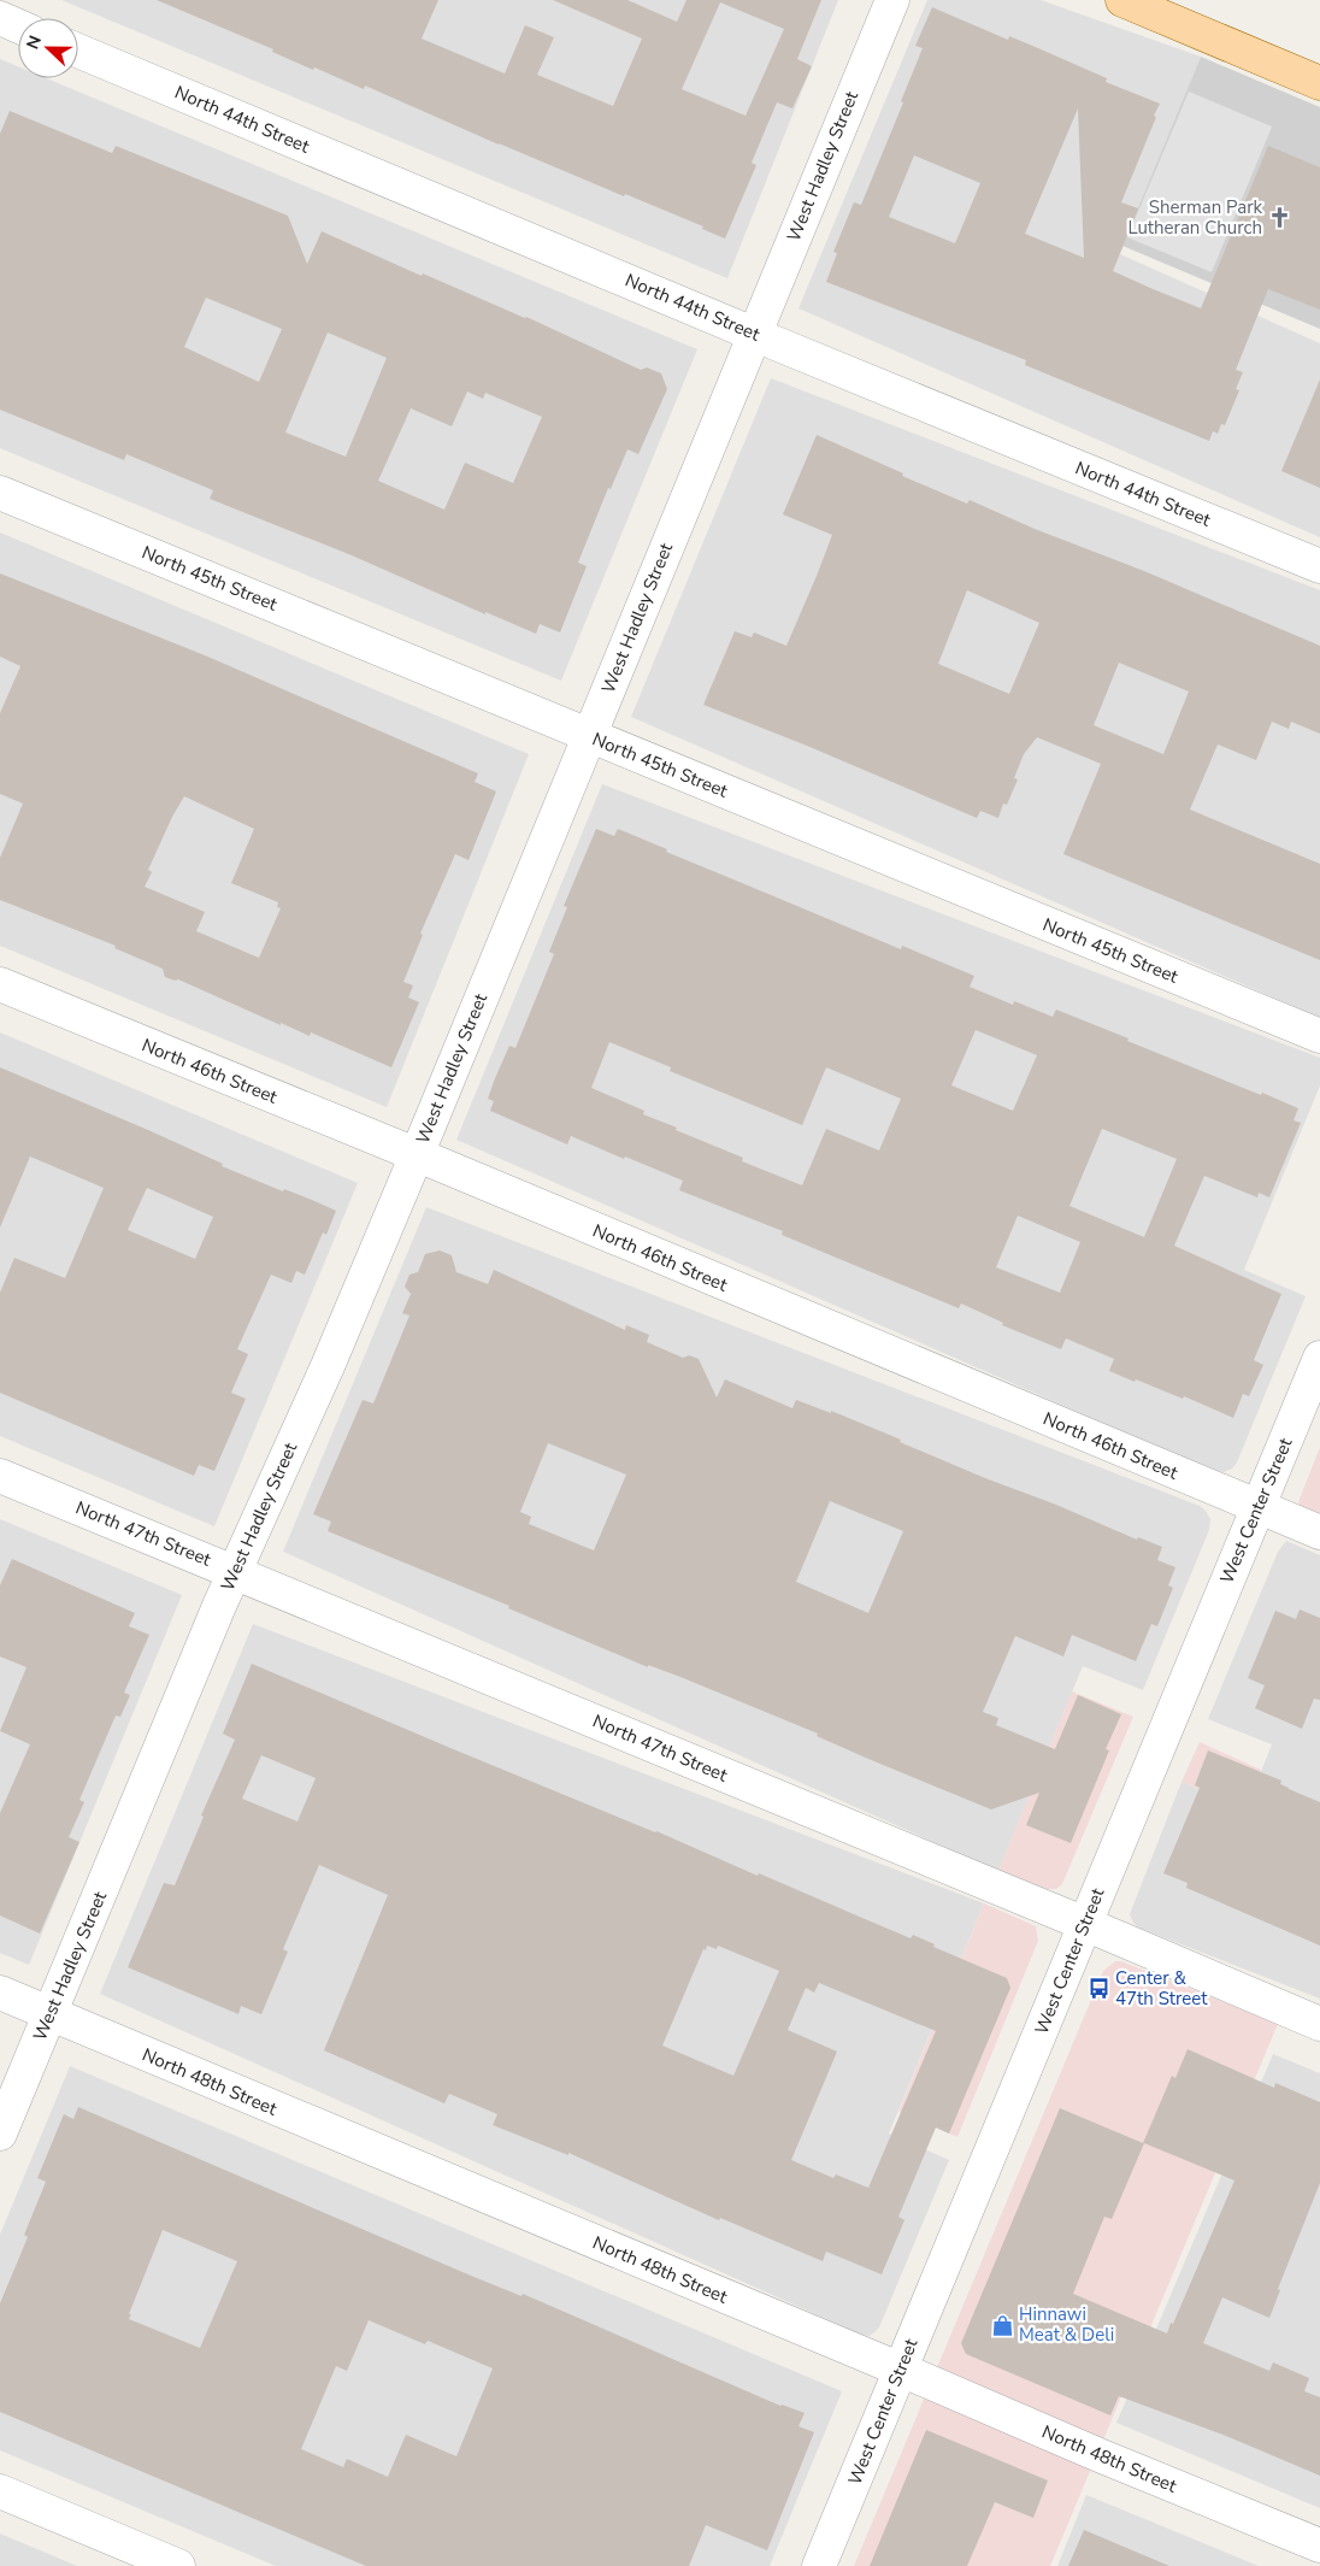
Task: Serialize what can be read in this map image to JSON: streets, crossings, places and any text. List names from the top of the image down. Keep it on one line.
{"streets":{"street":["North 44th Street","West Hadley Street","North 45th Street","North 46th Street","West Center Street","North 47th Street","North 48th Street"]},"crossings":[["North 44th Street","West Hadley Street"],["West Hadley Street","North 45th Street"],["West Hadley Street","North 46th Street"],["West Hadley Street","North 47th Street"],["West Hadley Street","North 48th Street"],["North 46th Street","West Center Street"],["West Center Street","North 47th Street"],["West Center Street","North 48th Street"]],"places":{"church":["Sherman Park Lutheran Church"],"bus stop":["Center & 47th Street"],"shop":["Hinnawi Meat & Deli"]},"north":"left"}
